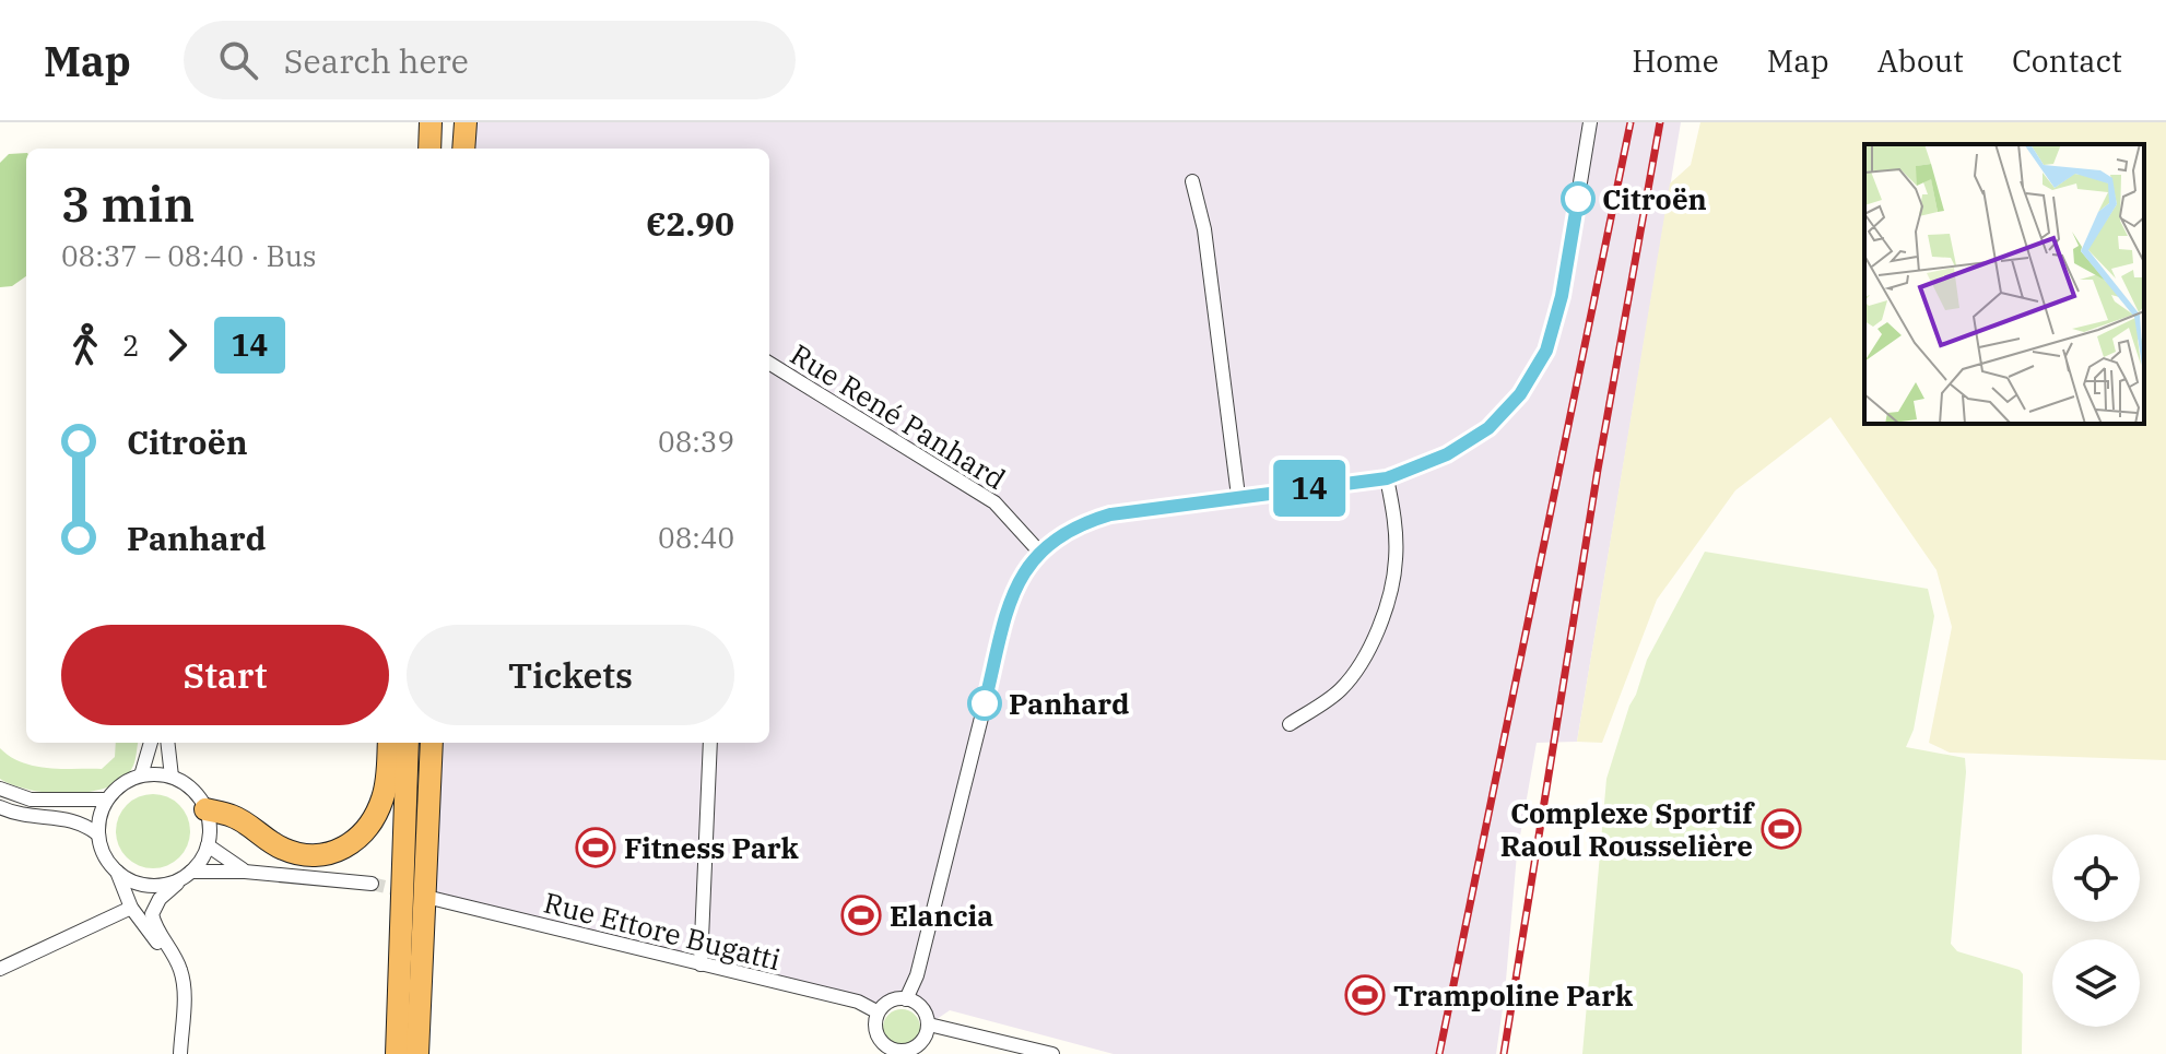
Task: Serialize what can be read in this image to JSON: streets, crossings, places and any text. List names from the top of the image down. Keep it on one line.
{"streets":{"street":["Rue René Panhard","Rue Ettore Bugatti"]},"places":{"other":["Citroën","Panhard"],"sports":["Complexe Sportif Raoul Rousselière","Fitness Park","Elancia","Trampoline Park"]},"lines":["bus line 14"],"page":{"header":"Map","search":"Search here","nav":["Home","Map","About","Contact"],"on_map":"14","heading":["3 min","08:37 – 08:40 · Bus","€2.90"],"legs":["2","14"],"list":[{"name":"Citroën","value":"08:39"},{"name":"Panhard","value":"08:40"}],"buttons":["Start","Tickets"]}}
